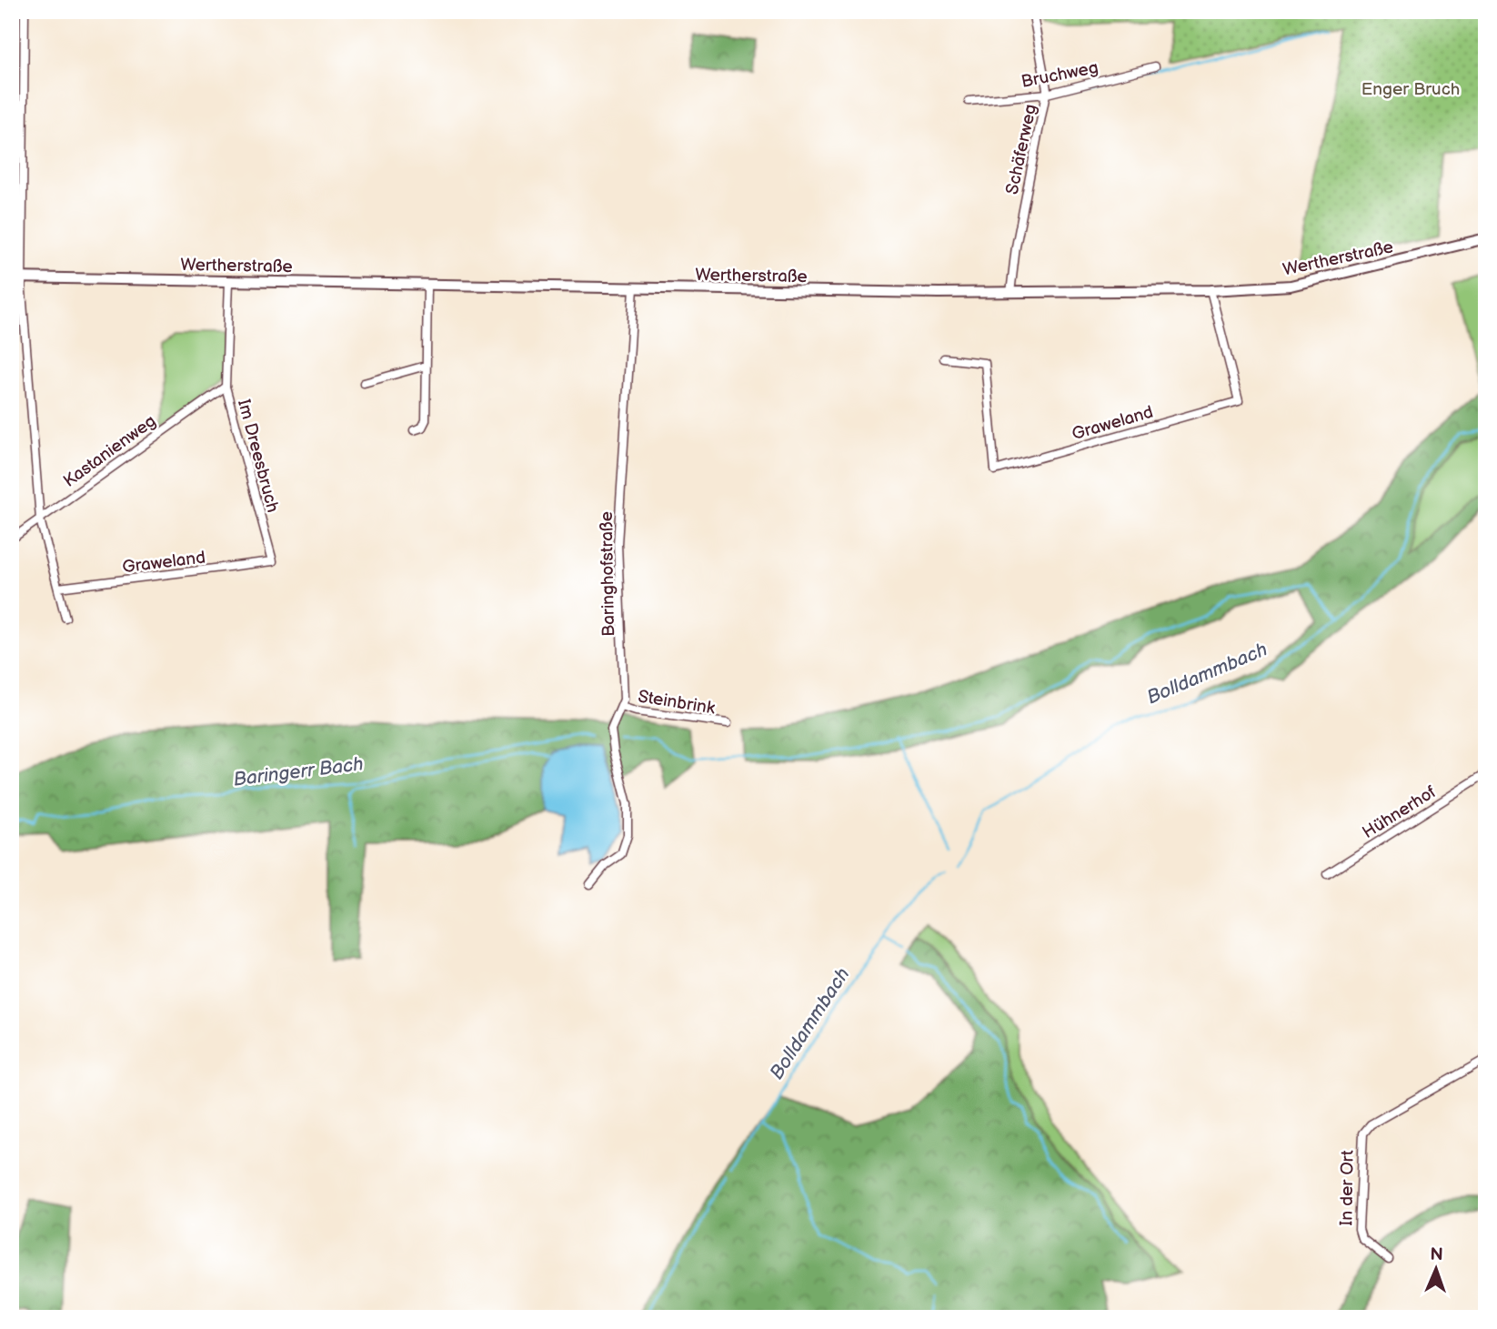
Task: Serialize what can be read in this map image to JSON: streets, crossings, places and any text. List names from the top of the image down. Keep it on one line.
{"streets":{"main road":["Wertherstraße"],"street":["Bruchweg","Schäferweg","Graweland","Kastanienweg","Im Dreesbruch","Baringhofstraße","Steinbrink","Hühnerhof","In der Ort"]},"crossings":[["Bruchweg","Schäferweg"],["Schäferweg","Wertherstraße"],["Wertherstraße","Graweland"],["Wertherstraße","Im Dreesbruch"],["Wertherstraße","Baringhofstraße"],["Graweland","Im Dreesbruch"],["Kastanienweg","Im Dreesbruch"],["Baringhofstraße","Steinbrink"]],"water":["Bolldammbach","Baringerr Bach"],"parks":["Enger Bruch"],"north":"top"}
